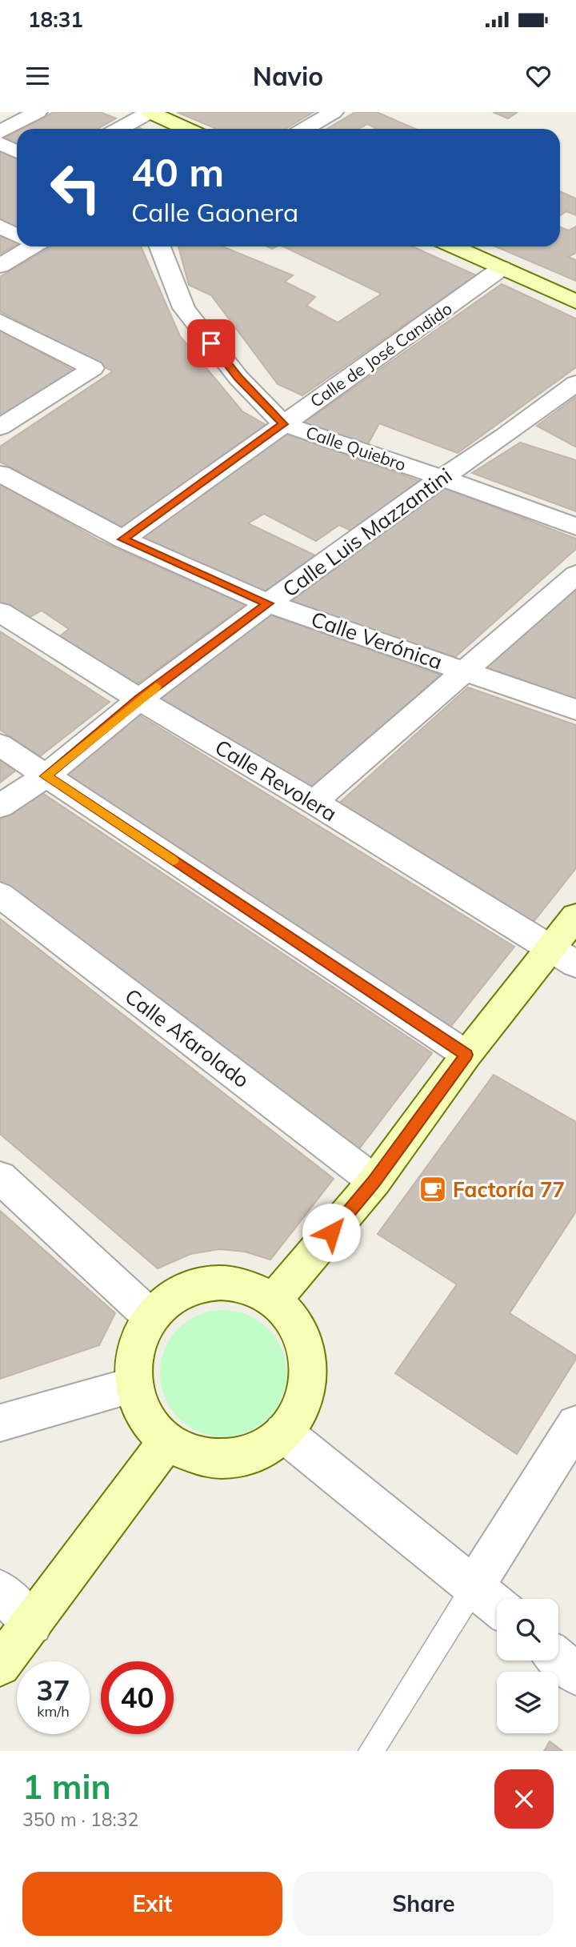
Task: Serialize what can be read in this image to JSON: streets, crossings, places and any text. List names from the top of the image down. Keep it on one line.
{"streets":{"street":["Calle de José Candido","Calle Quiebro","Calle Luis Mazzantini","Calle Verónica","Calle Revolera","Calle Afarolado"]},"crossings":[["Calle de José Candido","Calle Quiebro"],["Calle de José Candido","Calle Verónica"],["Calle Quiebro","Calle Luis Mazzantini"],["Calle Luis Mazzantini","Calle Verónica"],["Calle Luis Mazzantini","Calle Revolera"]],"places":{"cafe":["Factoría 77"]},"page":{"status":"18:31","header":"Navio","turn":["40 m","Calle Gaonera"],"speed":"37 km/h","limit":"40","heading":["1 min","350 m · 18:32"],"buttons":["Exit","Share"]}}
